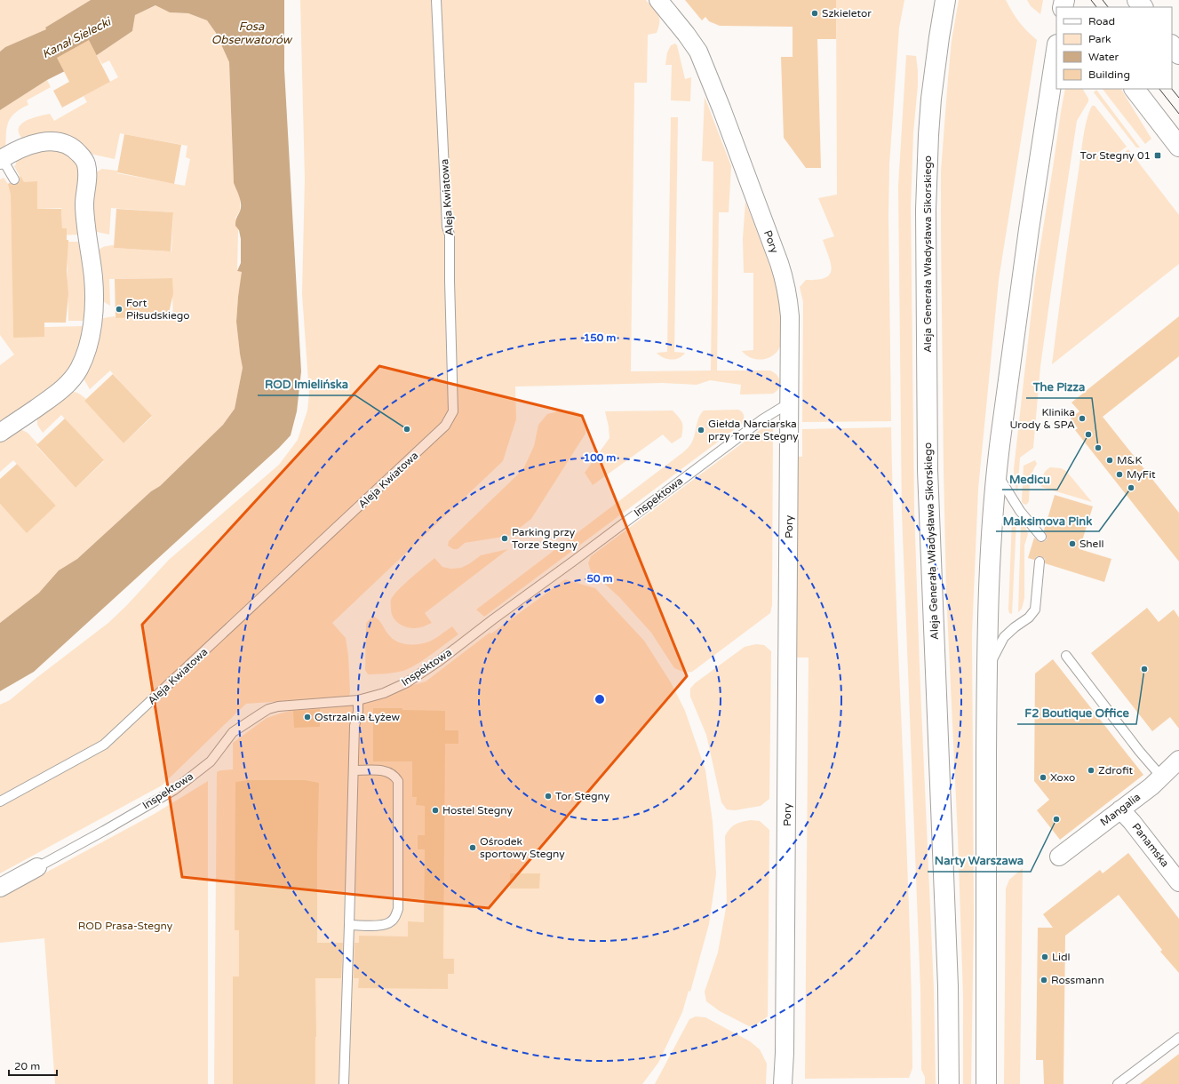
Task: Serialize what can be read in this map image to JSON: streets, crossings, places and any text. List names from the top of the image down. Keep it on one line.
{"streets":{"main road":["Aleja Generała Władysława Sikorskiego"],"street":["Pory","Inspektowa","Mangalia","Panamska"],"lane":["Aleja Kwiatowa"]},"crossings":[["Pory","Inspektowa"],["Mangalia","Panamska"]],"water":["Fosa Obserwatorów","Kanał Sielecki"],"parks":["ROD Prasa-Stegny"],"places":{"other":["Szkieletor","Fort Piłsudskiego","Klinika Urody & SPA","ROD Imielińska","Giełda Narciarska przy Torze Stegny","Medicu","The Pizza","M&K","MyFit","Maksimova Pink","Parking przy Torze Stegny","Shell","F2 Boutique Office","Ostrzalnia Łyżew","Zdrofit","Xoxo","Tor Stegny","Hostel Stegny","Narty Warszawa","Ośrodek sportowy Stegny","Lidl","Rossmann"],"transit":["Tor Stegny 01"]},"legend":["Road","Park","Water","Building"],"scale_bar":"20 m","rings":["150 m","100 m","50 m"]}
